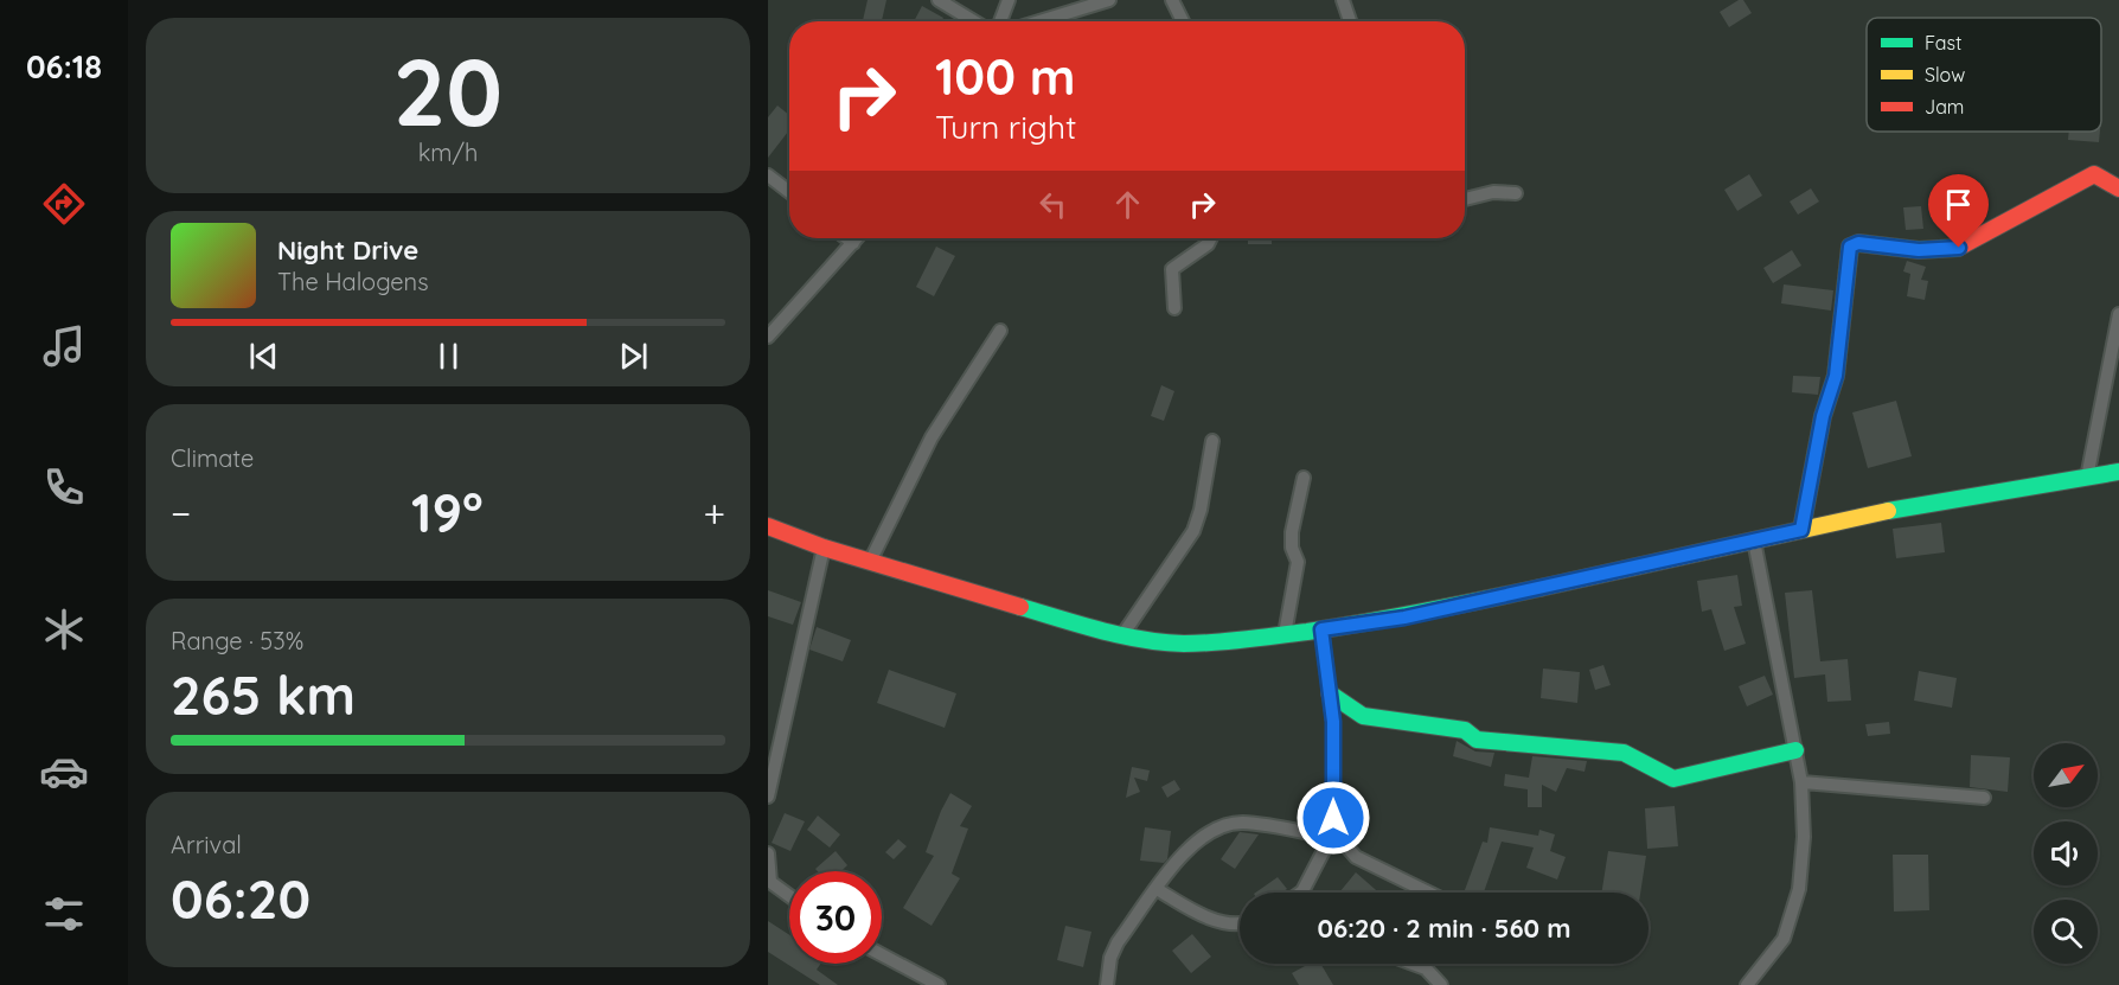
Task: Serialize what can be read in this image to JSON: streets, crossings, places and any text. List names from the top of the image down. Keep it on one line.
{"legend":["Fast","Slow","Jam"],"north":"top right","page":{"tabs":"06:18","tile":[["20","km/h"],"Climate",["Range · 53%","265 km"],["Arrival","06:20"]],"turn":["100 m","Turn right"],"song":["Night Drive","The Halogens"],"heat":["−","19°","+"],"limit":"30","trip":"06:20 · 2 min · 560 m"}}
